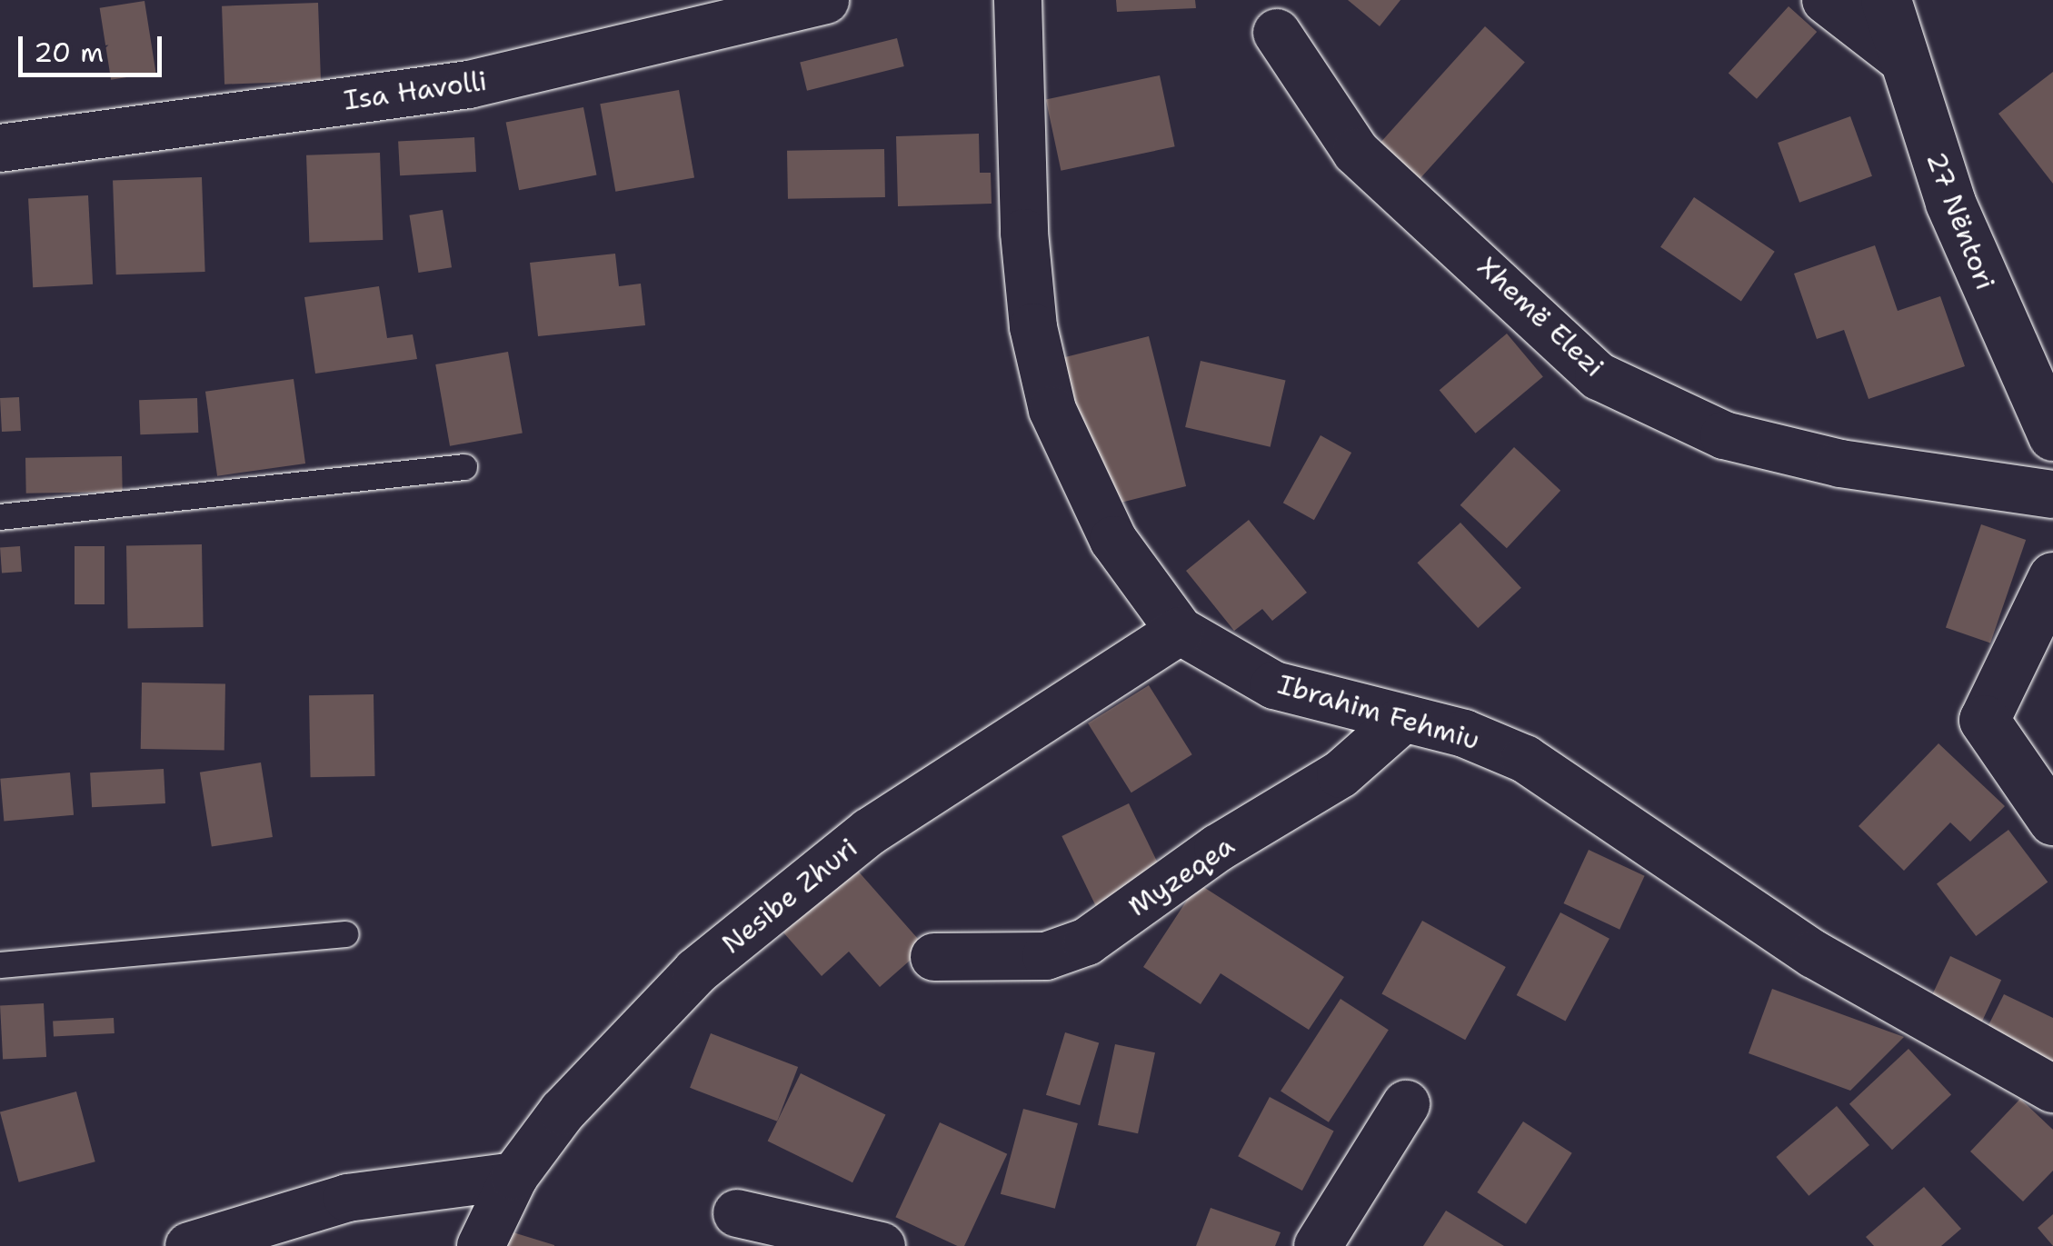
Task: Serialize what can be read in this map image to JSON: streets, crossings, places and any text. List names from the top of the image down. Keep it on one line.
{"streets":{"street":["Isa Havolli","27 Nëntori","Xhemë Elezi","Ibrahim Fehmiu","Myzeqea","Nesibe Zhuri"]},"crossings":[["Ibrahim Fehmiu","Myzeqea"],["Ibrahim Fehmiu","Nesibe Zhuri"]],"scale_bar":"20 m"}
